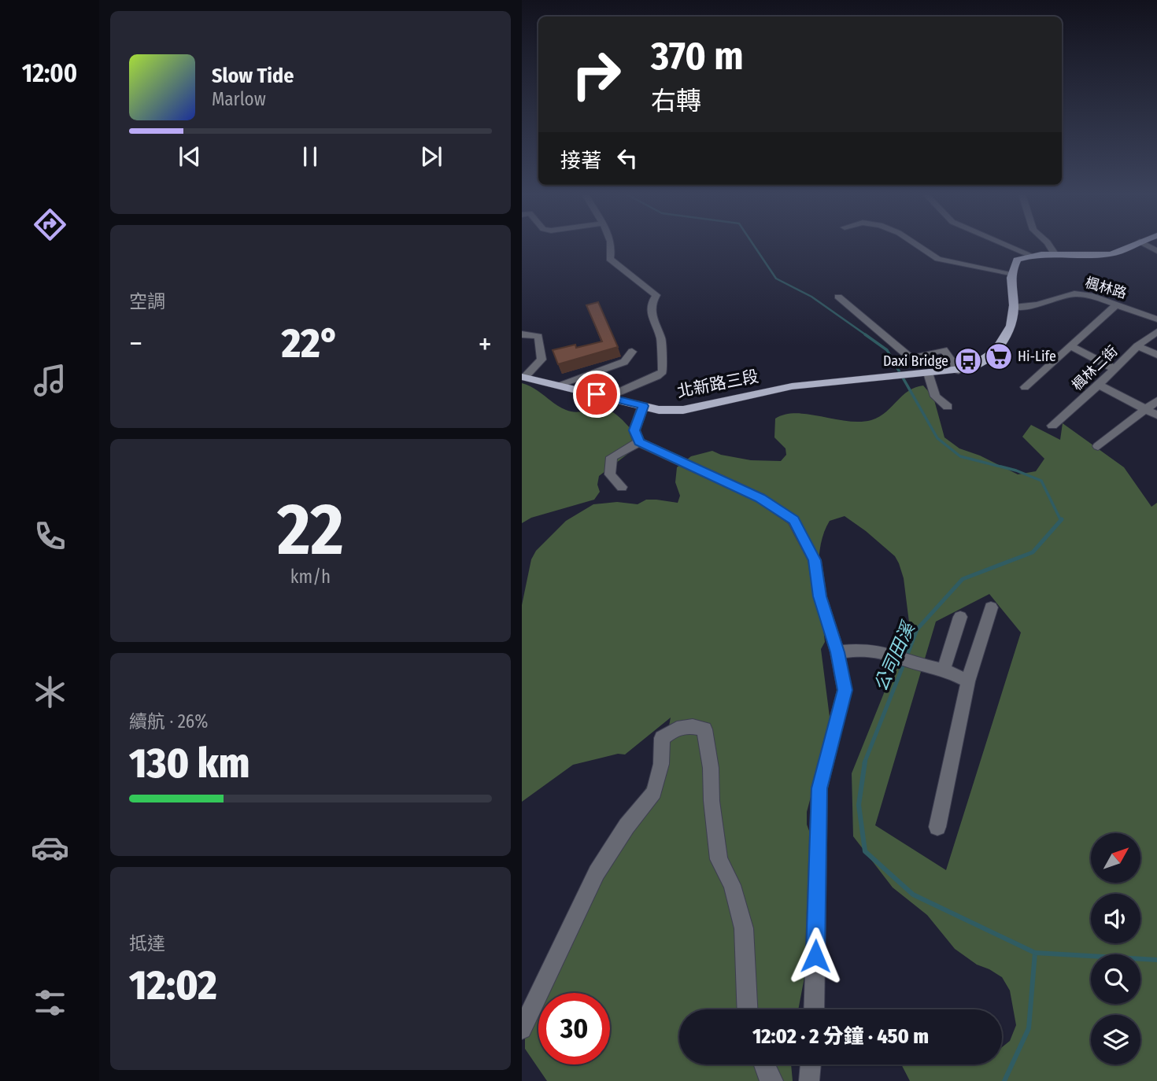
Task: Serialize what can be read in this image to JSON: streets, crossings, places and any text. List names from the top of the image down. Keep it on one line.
{"streets":{"main road":["北新路三段"],"street":["楓林路","楓林二街"]},"water":["公司田溪"],"places":{"supermarket":["Hi-Life"],"bus stop":["Daxi Bridge"]},"north":"top right","page":{"tabs":"12:00","turn":["370 m","右轉"],"song":["Slow Tide","Marlow"],"then":"接著","tile":["空調",["22","km/h"],["續航 · 26%","130 km"],["抵達","12:02"]],"heat":["−","22°","+"],"limit":"30","trip":"12:02 · 2 分鐘 · 450 m"}}
